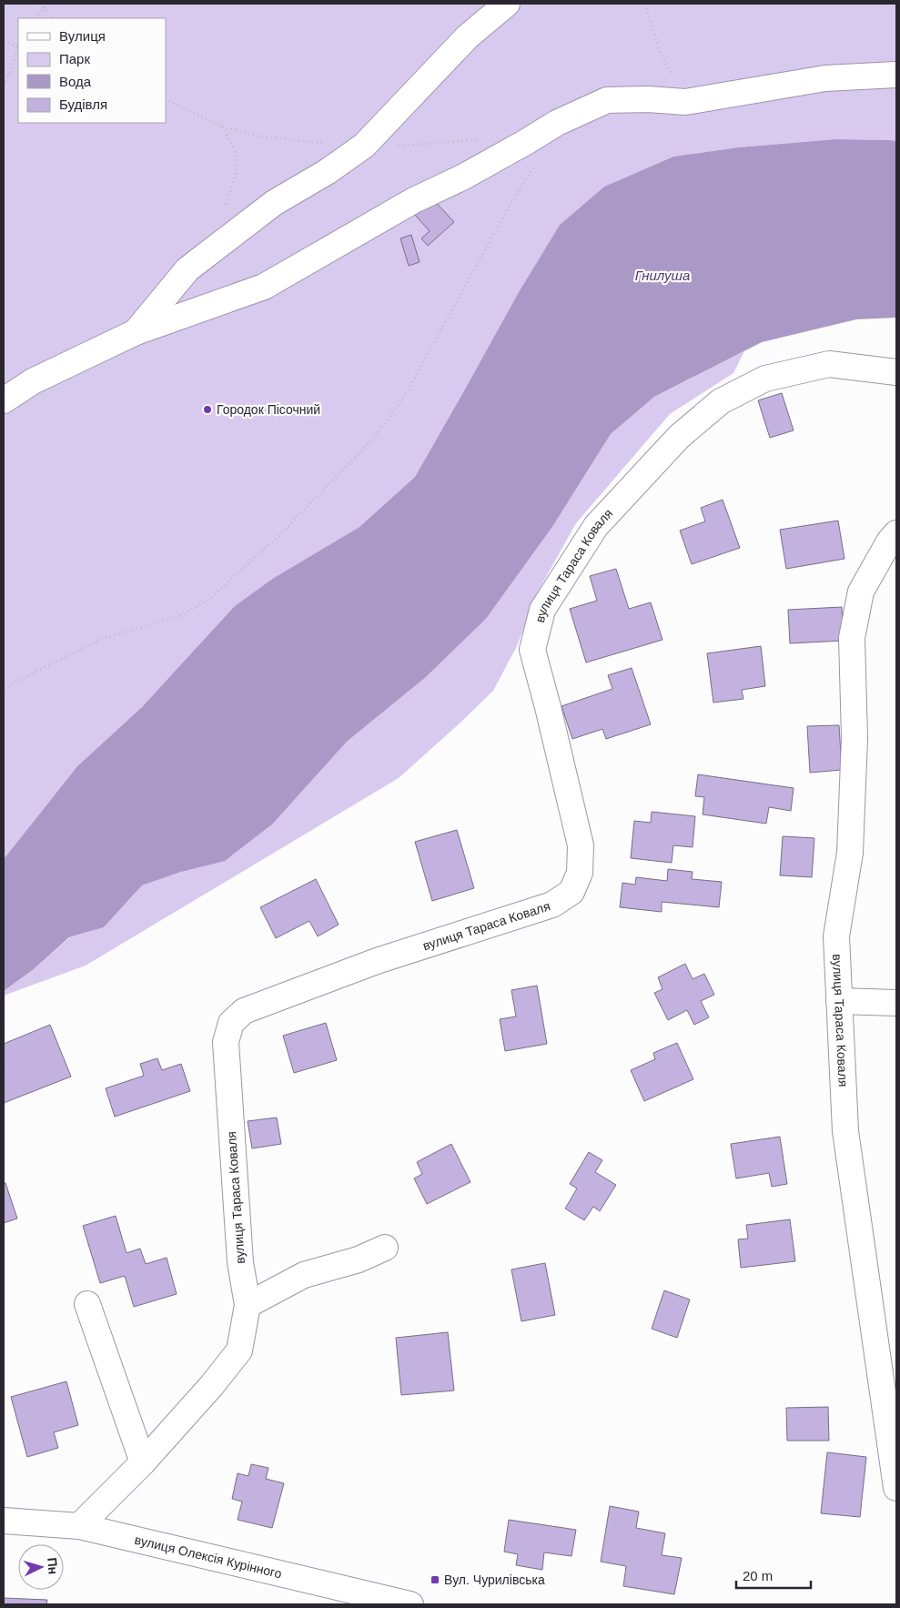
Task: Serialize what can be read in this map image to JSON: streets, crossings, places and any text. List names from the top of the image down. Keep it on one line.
{"streets":{"street":["вулиця Тараса Коваля","вулиця Олексія Курінного"]},"crossings":[["вулиця Тараса Коваля","вулиця Олексія Курінного"]],"water":["Гнилуша"],"places":{"other":["Городок Пісочний"],"transit":["Вул. Чурилівська"]},"legend":["Вулиця","Парк","Вода","Будівля"],"scale_bar":"20 m","north":"right"}
